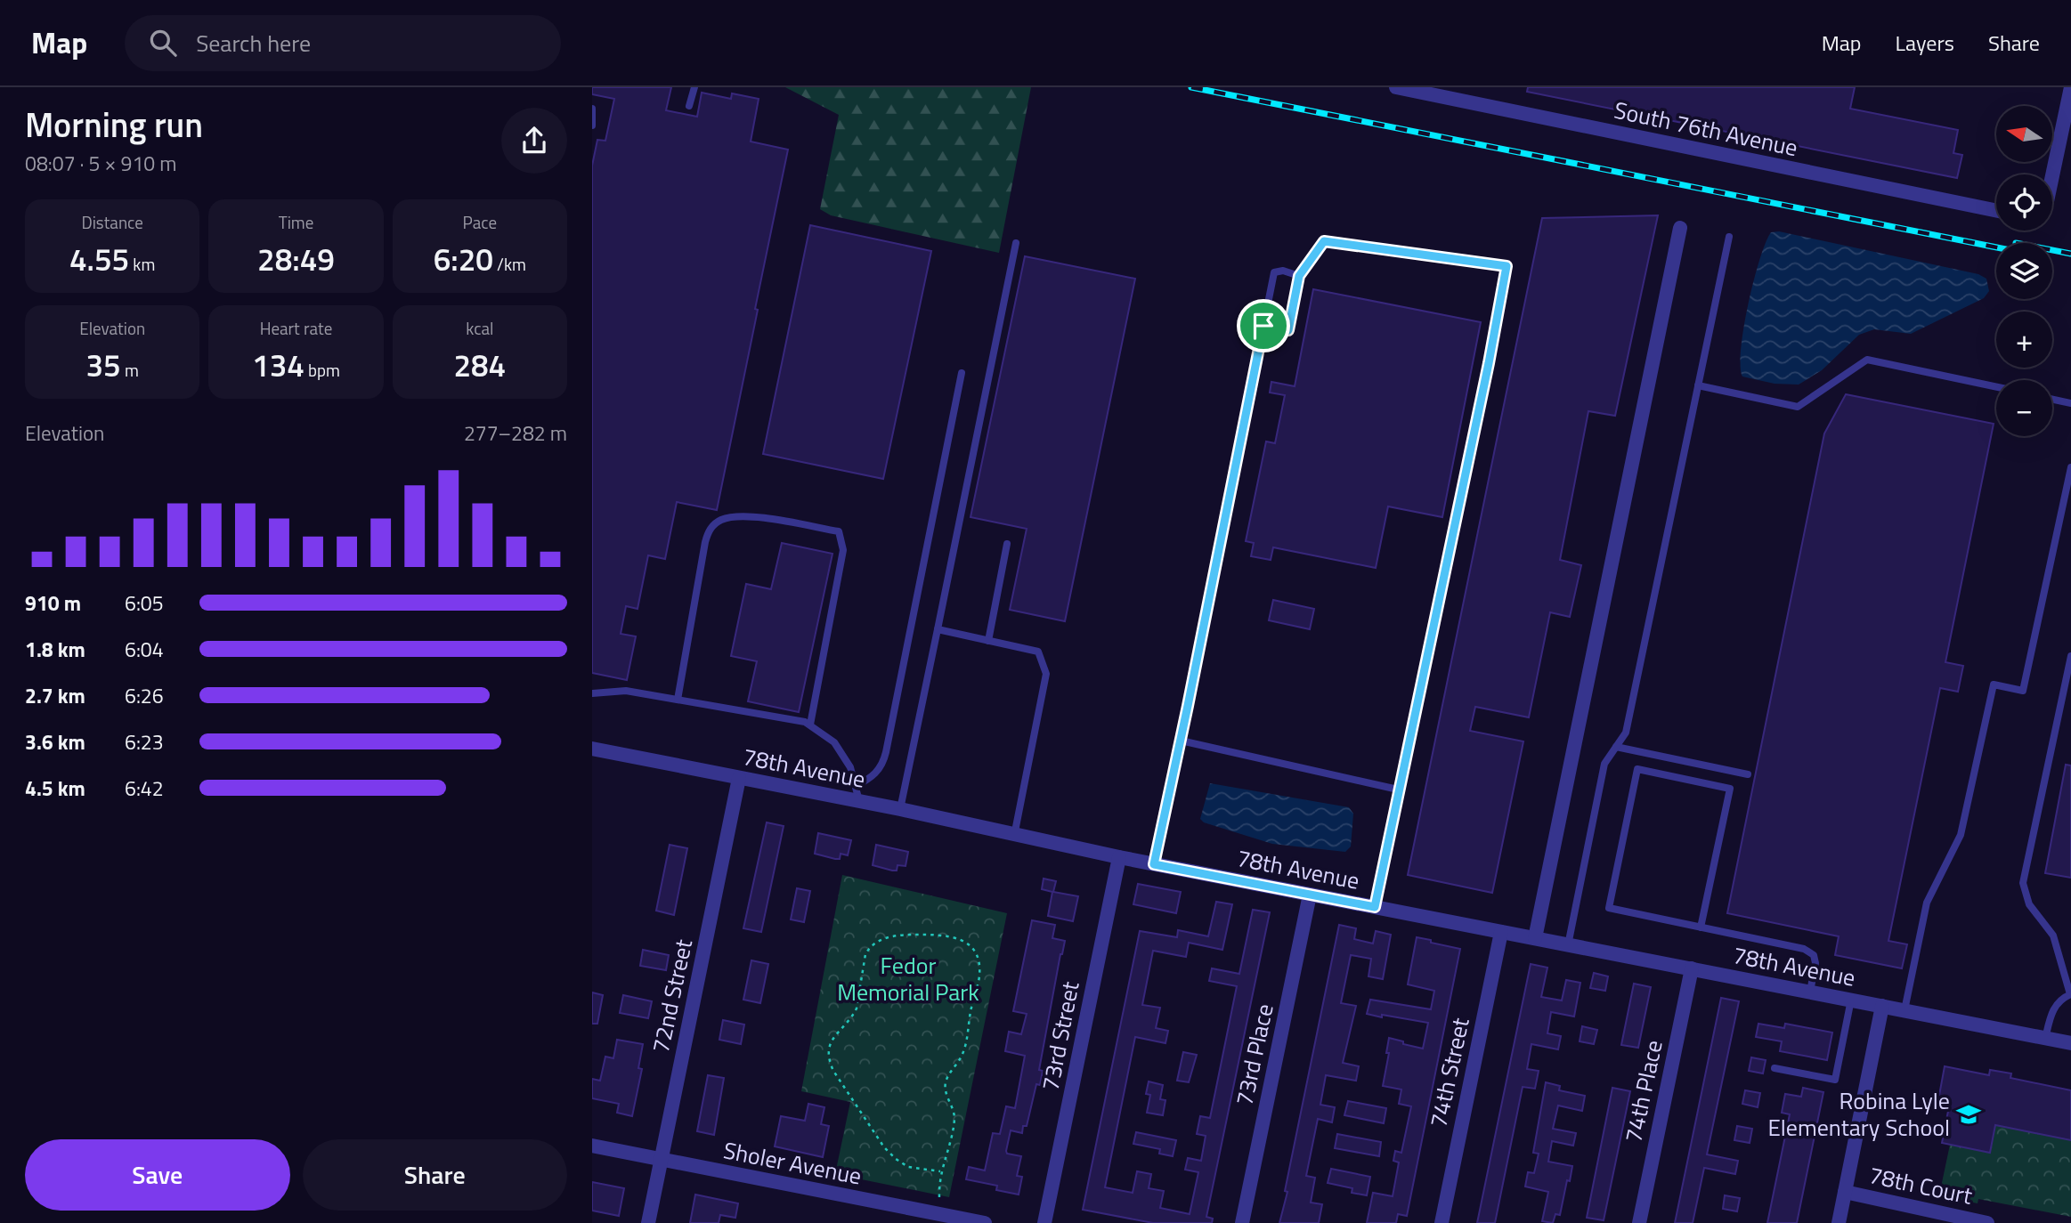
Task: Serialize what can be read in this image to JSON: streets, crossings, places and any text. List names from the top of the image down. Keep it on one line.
{"streets":{"street":["South 76th Avenue","78th Avenue","72nd Street","73rd Street","73rd Place","74th Street","74th Place","Sholer Avenue","78th Court"]},"crossings":[["78th Avenue","72nd Street"],["78th Avenue","73rd Street"],["78th Avenue","73rd Place"],["78th Avenue","74th Street"],["78th Avenue","74th Place"],["72nd Street","Sholer Avenue"]],"parks":["Fedor Memorial Park"],"places":{"school or university":["Robina Lyle Elementary School"]},"north":"left","page":{"header":"Map","search":"Search here","nav":["Map","Layers","Share"],"heading":["Morning run","08:07 · 5 × 910 m"],"map_buttons":["+","−"],"stats":[["Distance","4.55 km"],["Time","28:49"],["Pace","6:20 /km"],["Elevation","35 m"],["Heart rate","134 bpm"],["kcal","284"]],"chart":["Elevation","277–282 m"],"list":[{"name":"910 m","note":"6:05"},{"name":"1.8 km","note":"6:04"},{"name":"2.7 km","note":"6:26"},{"name":"3.6 km","note":"6:23"},{"name":"4.5 km","note":"6:42"}],"buttons":["Save","Share"]}}
